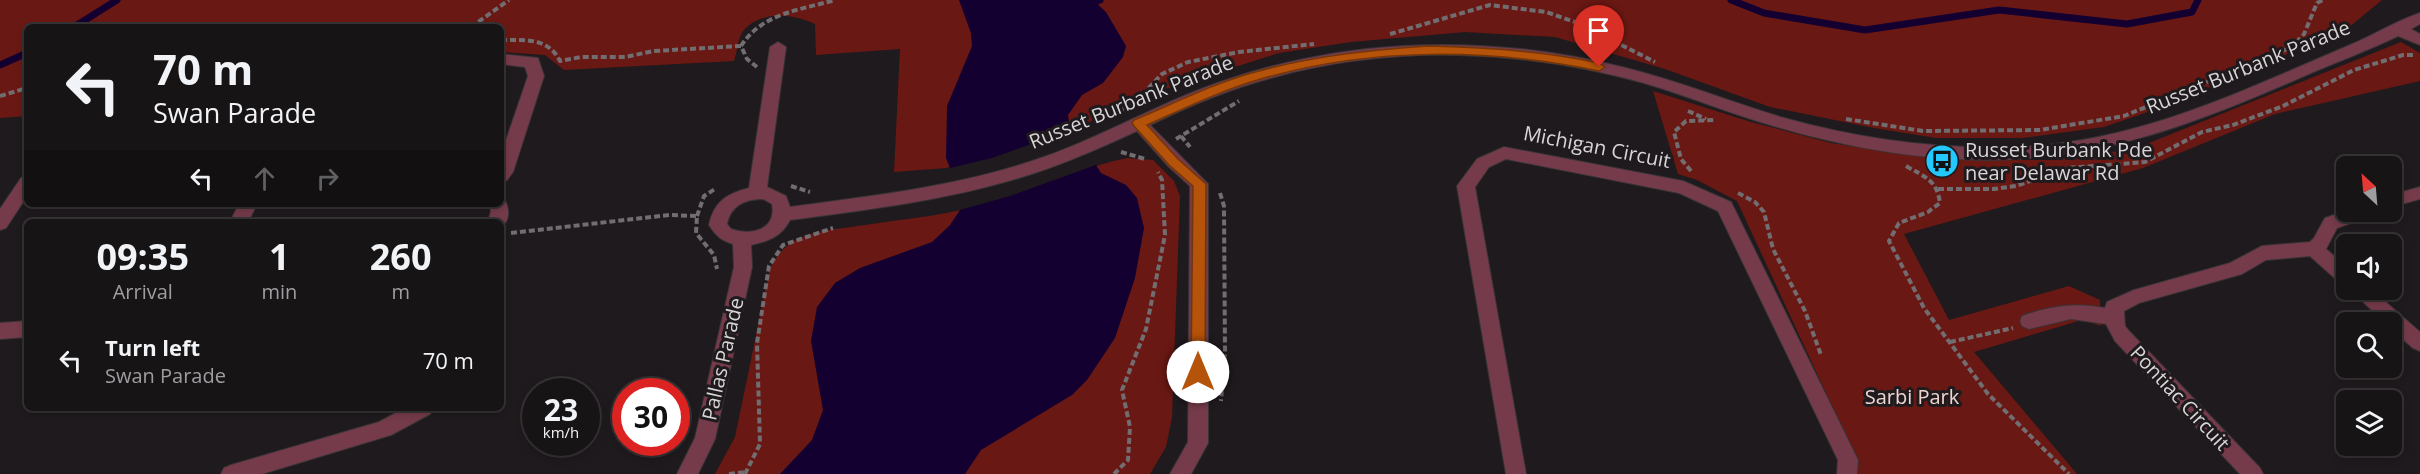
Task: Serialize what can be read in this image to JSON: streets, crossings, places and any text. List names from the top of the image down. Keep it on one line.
{"streets":{"street":["Russet Burbank Parade","Michigan Circuit","Pallas Parade","Pontiac Circuit"]},"crossings":[["Russet Burbank Parade","Pallas Parade"]],"parks":["Sarbi Park"],"places":{"bus stop":["Russet Burbank Pde near Delawar Rd"]},"north":"top left","page":{"turn":["70 m","Swan Parade"],"eta":["09:35","Arrival","1","min","260","m"],"list":[{"name":"Turn left","note":"Swan Parade","value":"70 m"}],"speed":"23 km/h","limit":"30"}}
